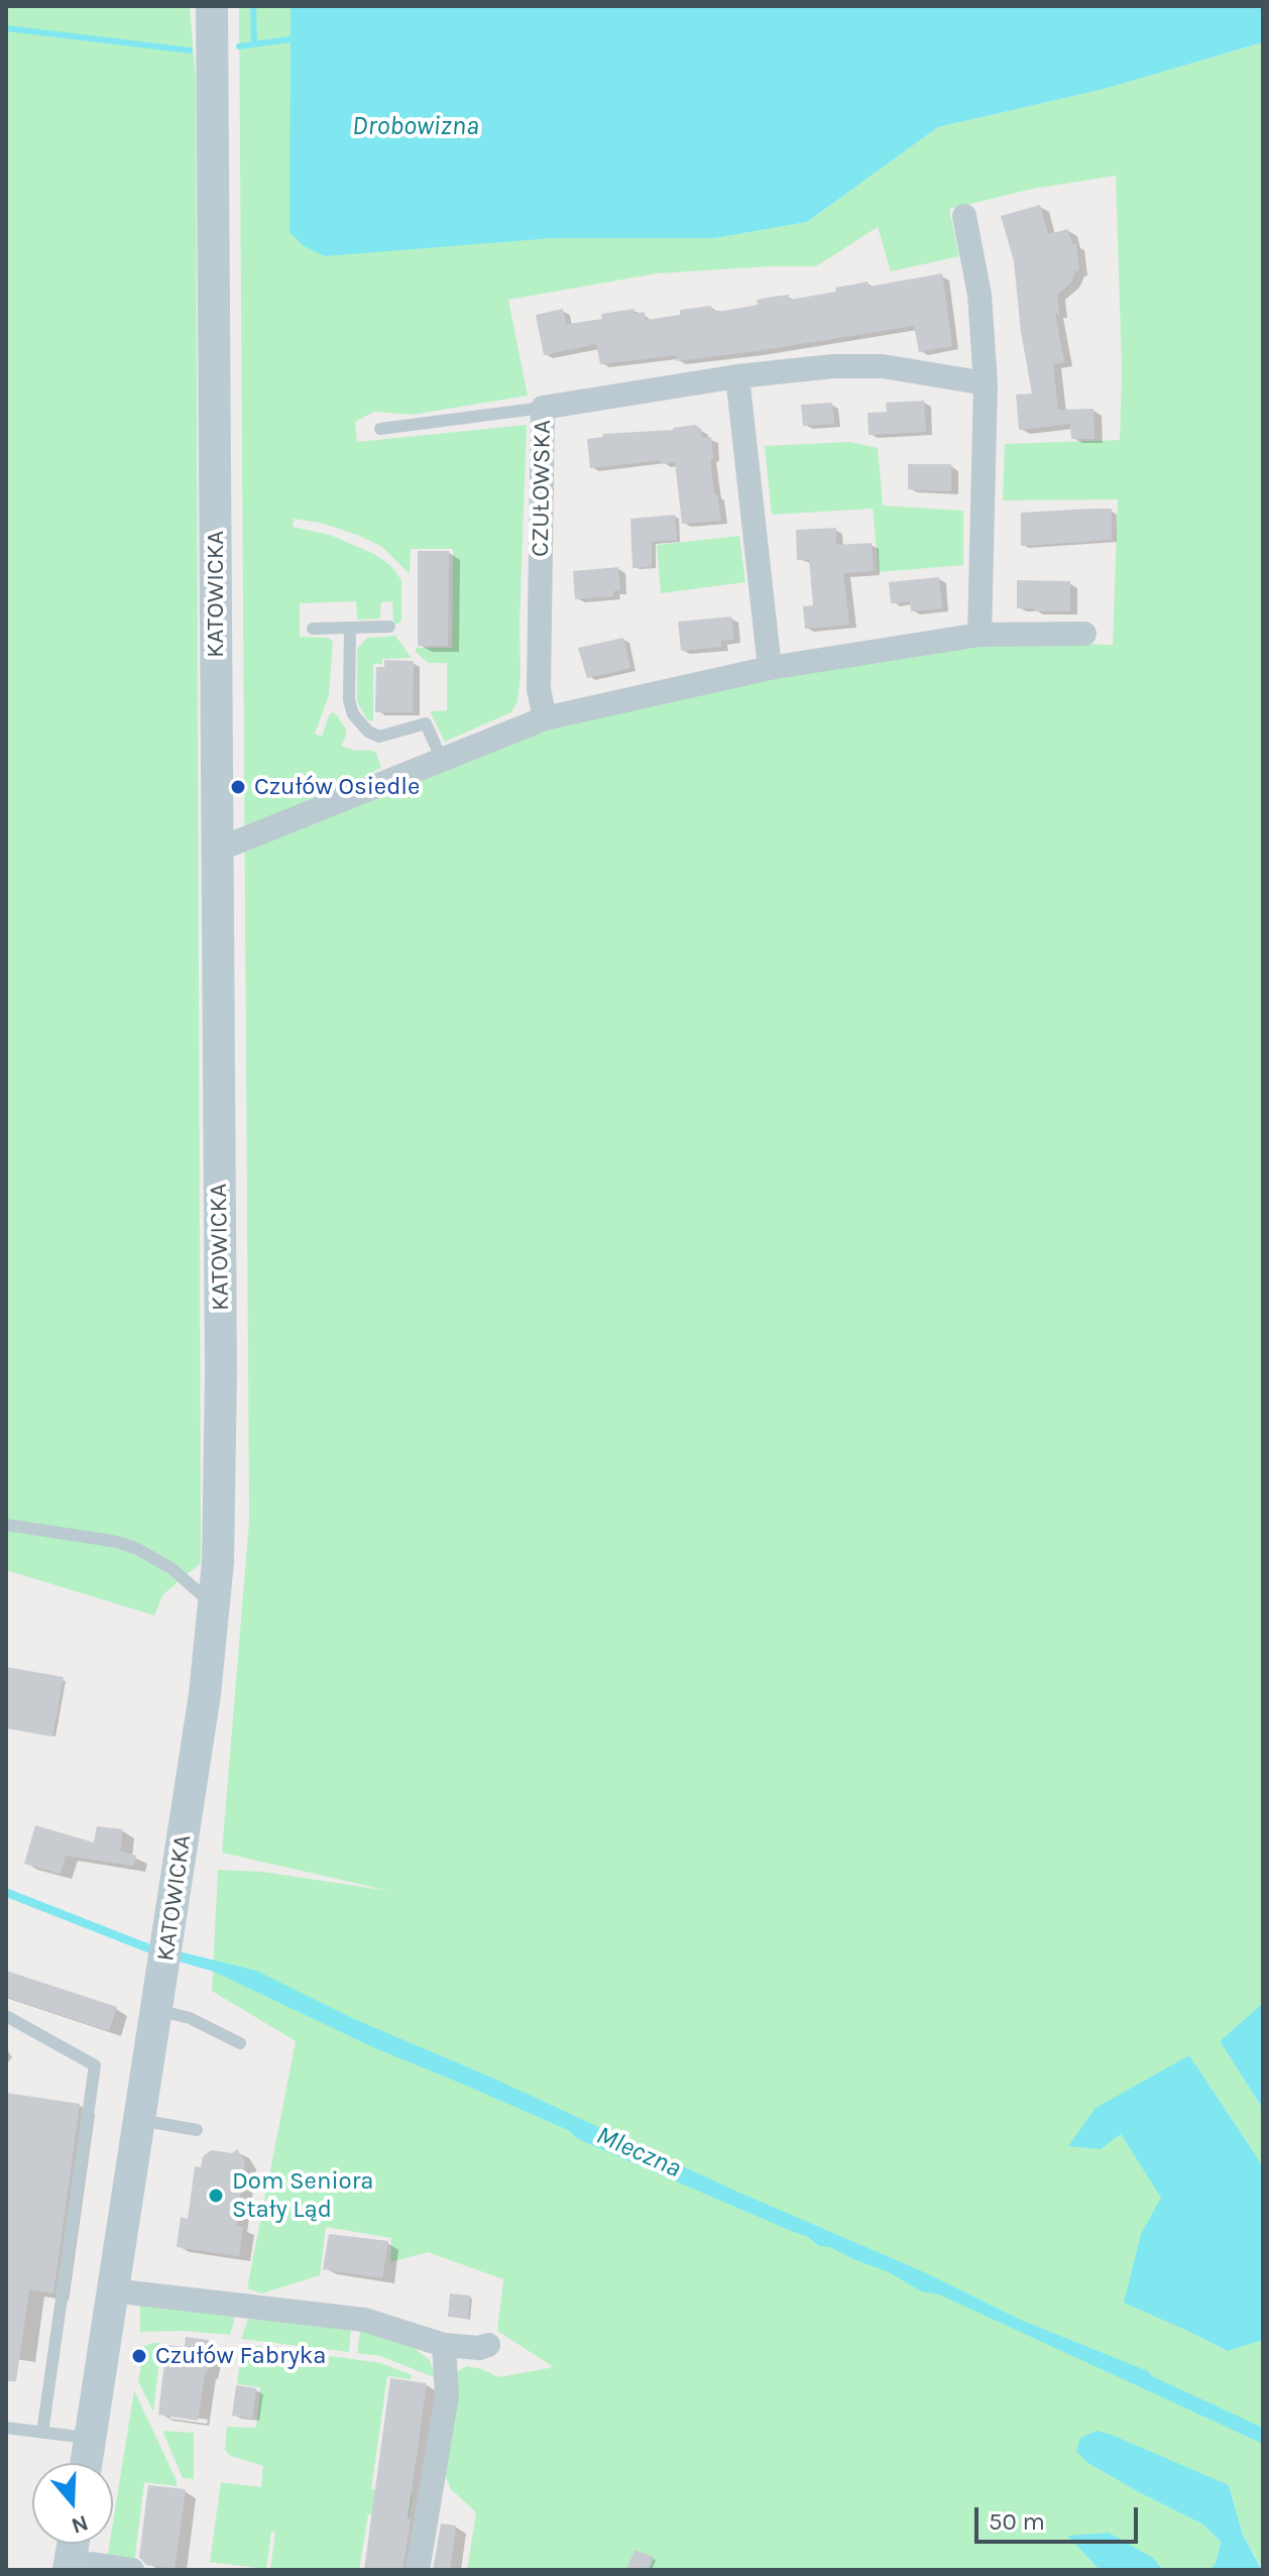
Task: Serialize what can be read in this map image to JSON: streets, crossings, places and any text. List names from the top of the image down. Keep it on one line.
{"streets":{"main road":["KATOWICKA"],"street":["CZUŁOWSKA"]},"water":["Drobowizna","Mleczna"],"places":["Czułów Osiedle","Dom Seniora Stały Ląd","Czułów Fabryka"],"scale_bar":"50 m","north":"bottom"}
